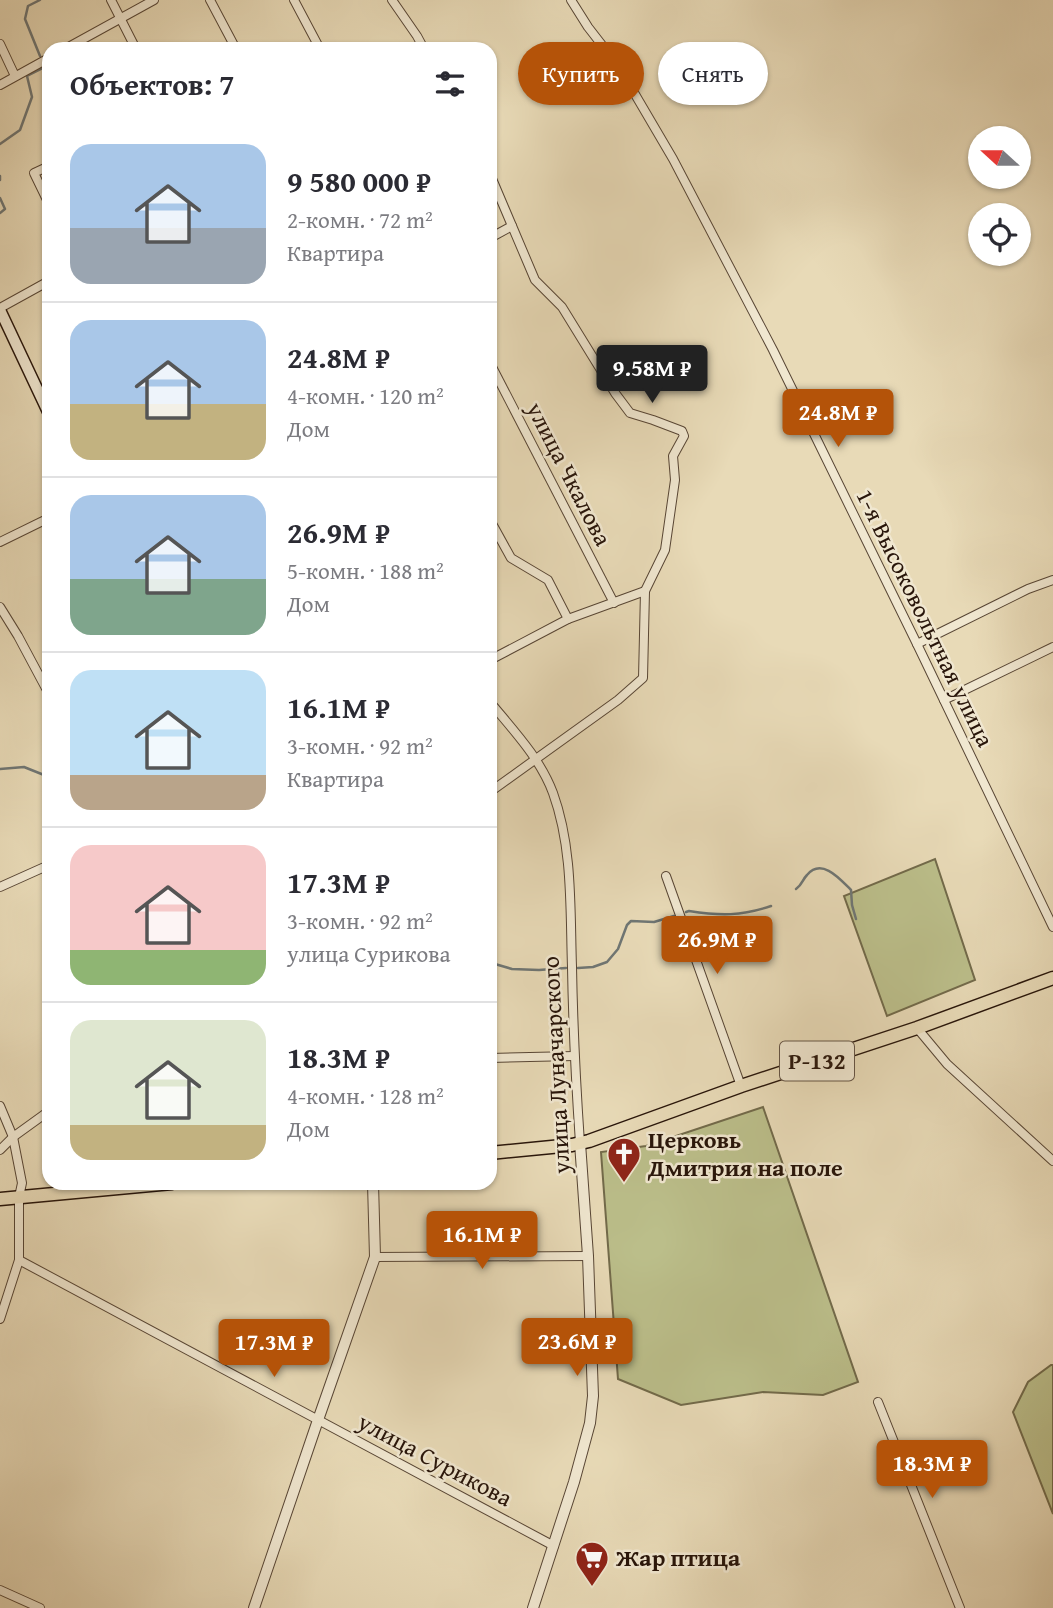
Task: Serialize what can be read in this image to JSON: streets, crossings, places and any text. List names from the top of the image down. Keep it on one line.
{"streets":{"main road":["Р-132"],"street":["улица Чкалова","1-я Высоковольтная улица","улица Луначарского","улица Сурикова"]},"crossings":[["Р-132","улица Луначарского"],["улица Луначарского","улица Сурикова"]],"places":{"church":["Церковь Дмитрия на поле"],"supermarket":["Жар птица"]},"north":"left","page":{"chip":["Купить","Снять"],"heading":"Объектов: 7","list":[{"name":"9 580 000 ₽","note":"2-комн. · 72 m² · Квартира"},{"name":"24.8M ₽","note":"4-комн. · 120 m² · Дом"},{"name":"26.9M ₽","note":"5-комн. · 188 m² · Дом"},{"name":"16.1M ₽","note":"3-комн. · 92 m² · Квартира"},{"name":"17.3M ₽","note":"3-комн. · 92 m² · улица Сурикова"},{"name":"18.3M ₽","note":"4-комн. · 128 m² · Дом"}],"price":["9.58M ₽","24.8M ₽","26.9M ₽","16.1M ₽","23.6M ₽","17.3M ₽","18.3M ₽"]}}
